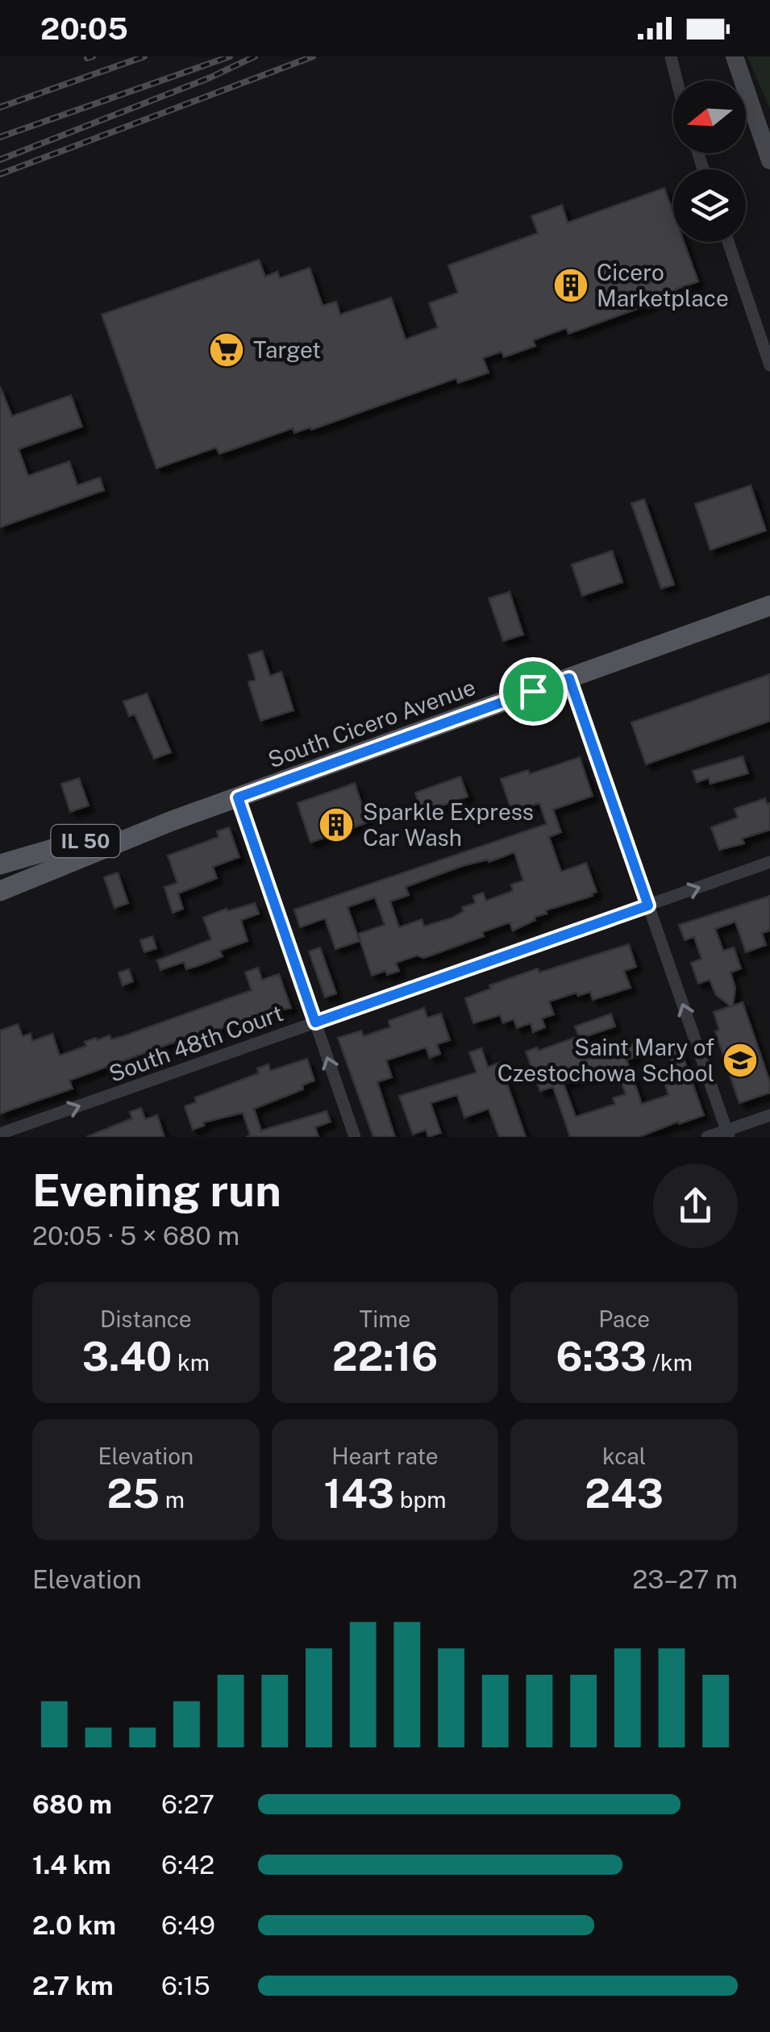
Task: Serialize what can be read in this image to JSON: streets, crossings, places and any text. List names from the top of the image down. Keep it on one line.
{"streets":{"main road":["South Cicero Avenue","IL 50"],"street":["South 48th Court"]},"one_way":["South 48th Court"],"places":{"building":["Cicero Marketplace","Sparkle Express Car Wash"],"supermarket":["Target"],"school or university":["Saint Mary of Czestochowa School"]},"north":"left","page":{"status":"20:05","heading":["Evening run","20:05 · 5 × 680 m"],"stats":[["Distance","3.40 km"],["Time","22:16"],["Pace","6:33 /km"],["Elevation","25 m"],["Heart rate","143 bpm"],["kcal","243"]],"chart":["Elevation","23–27 m"],"list":[{"name":"680 m","note":"6:27"},{"name":"1.4 km","note":"6:42"},{"name":"2.0 km","note":"6:49"},{"name":"2.7 km","note":"6:15"}]}}
